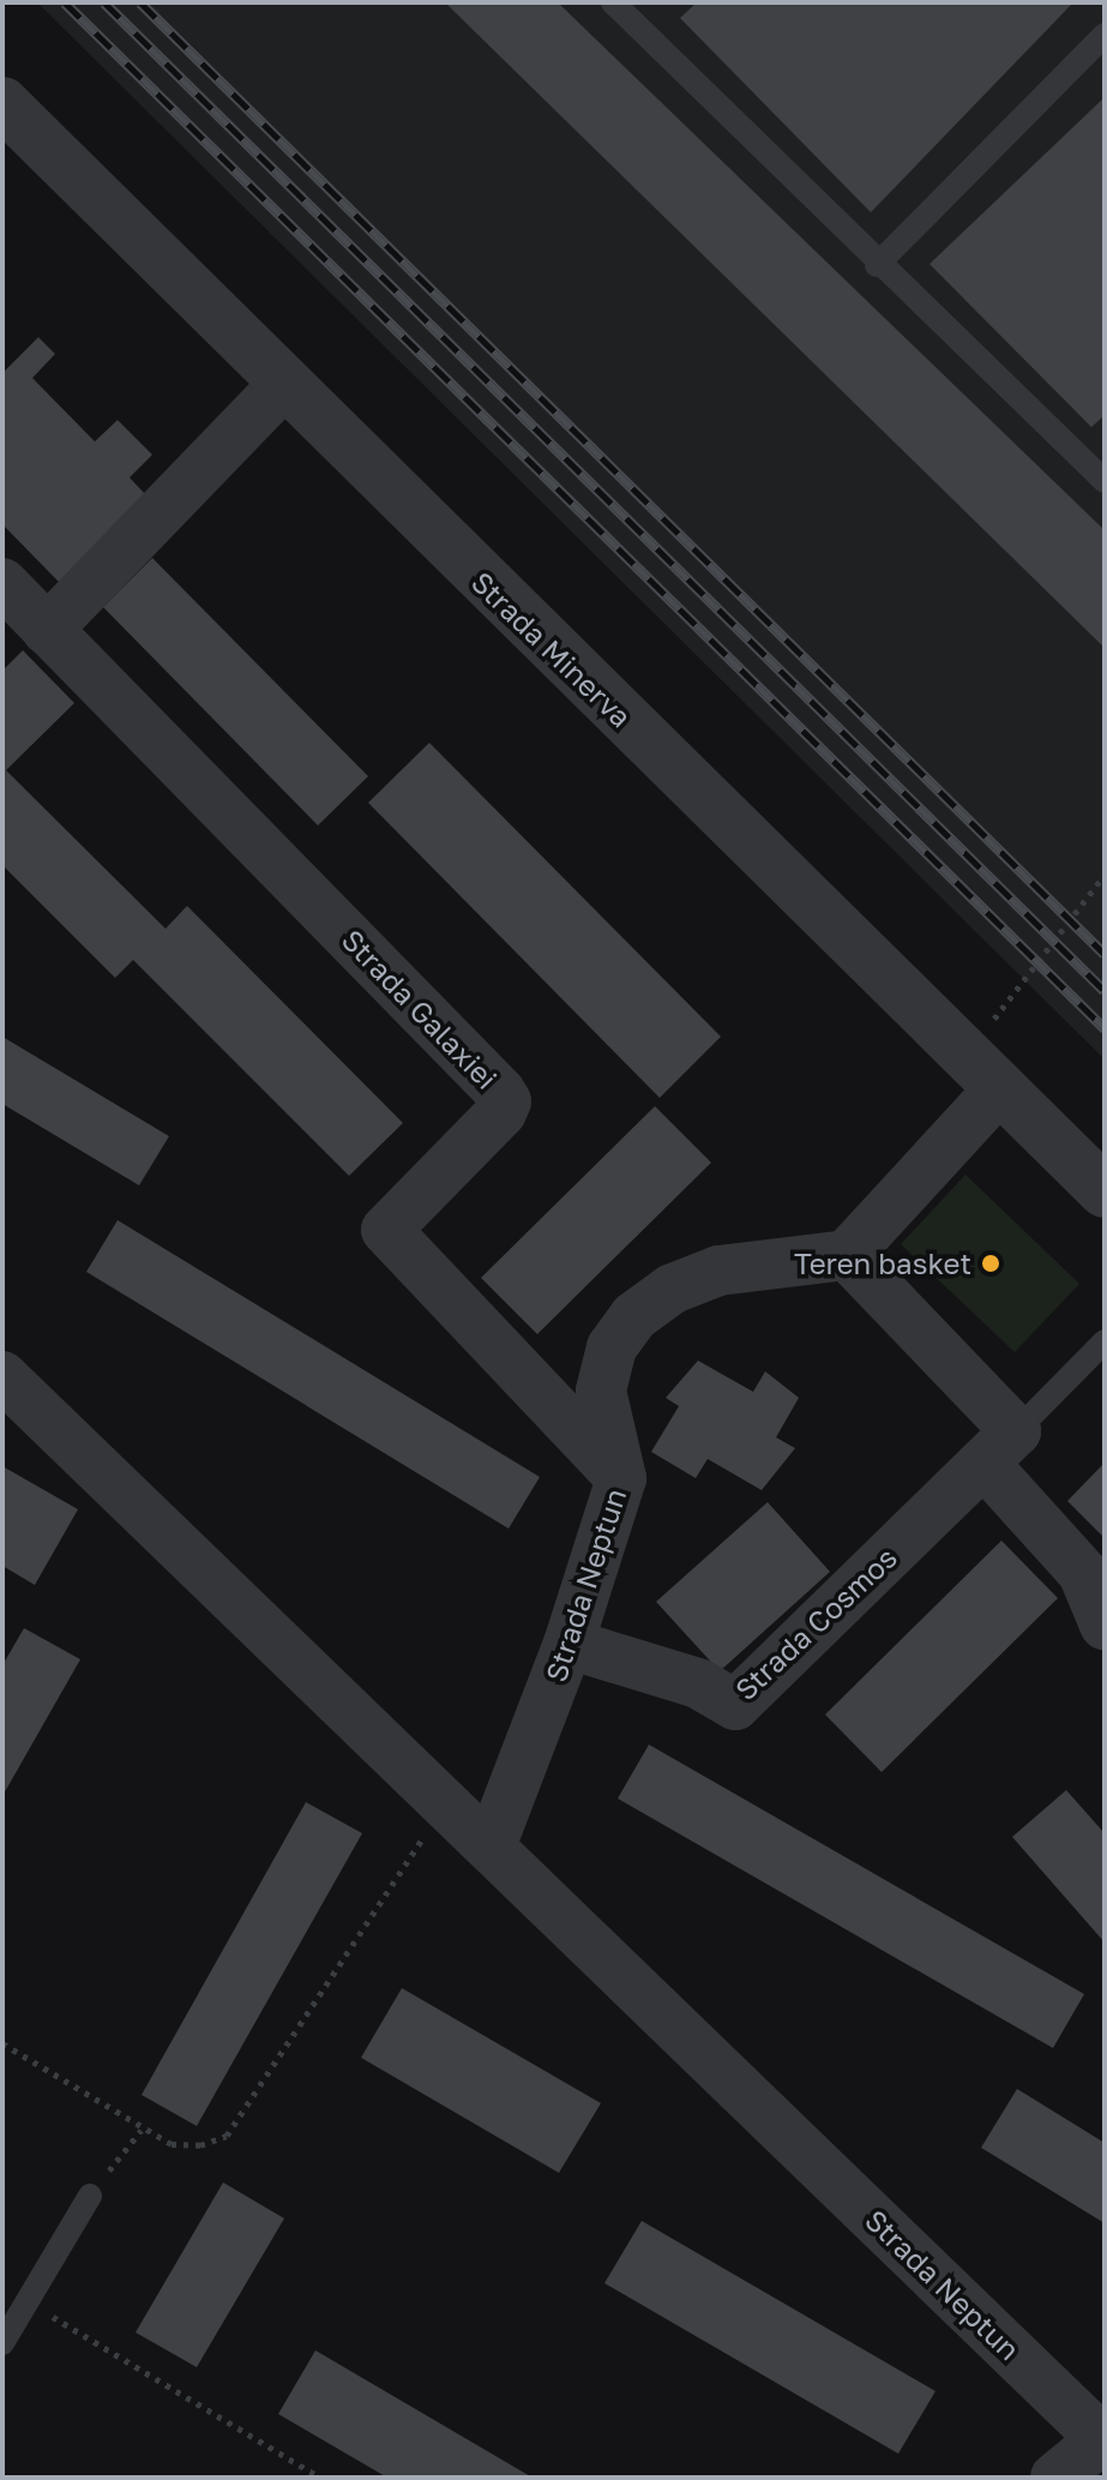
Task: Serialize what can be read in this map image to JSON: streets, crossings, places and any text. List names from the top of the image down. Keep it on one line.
{"streets":{"street":["Strada Minerva","Strada Galaxiei","Strada Neptun","Strada Cosmos"]},"crossings":[["Strada Minerva","Strada Galaxiei"],["Strada Galaxiei","Strada Neptun"],["Strada Neptun","Strada Cosmos"]],"places":["Teren basket"]}
